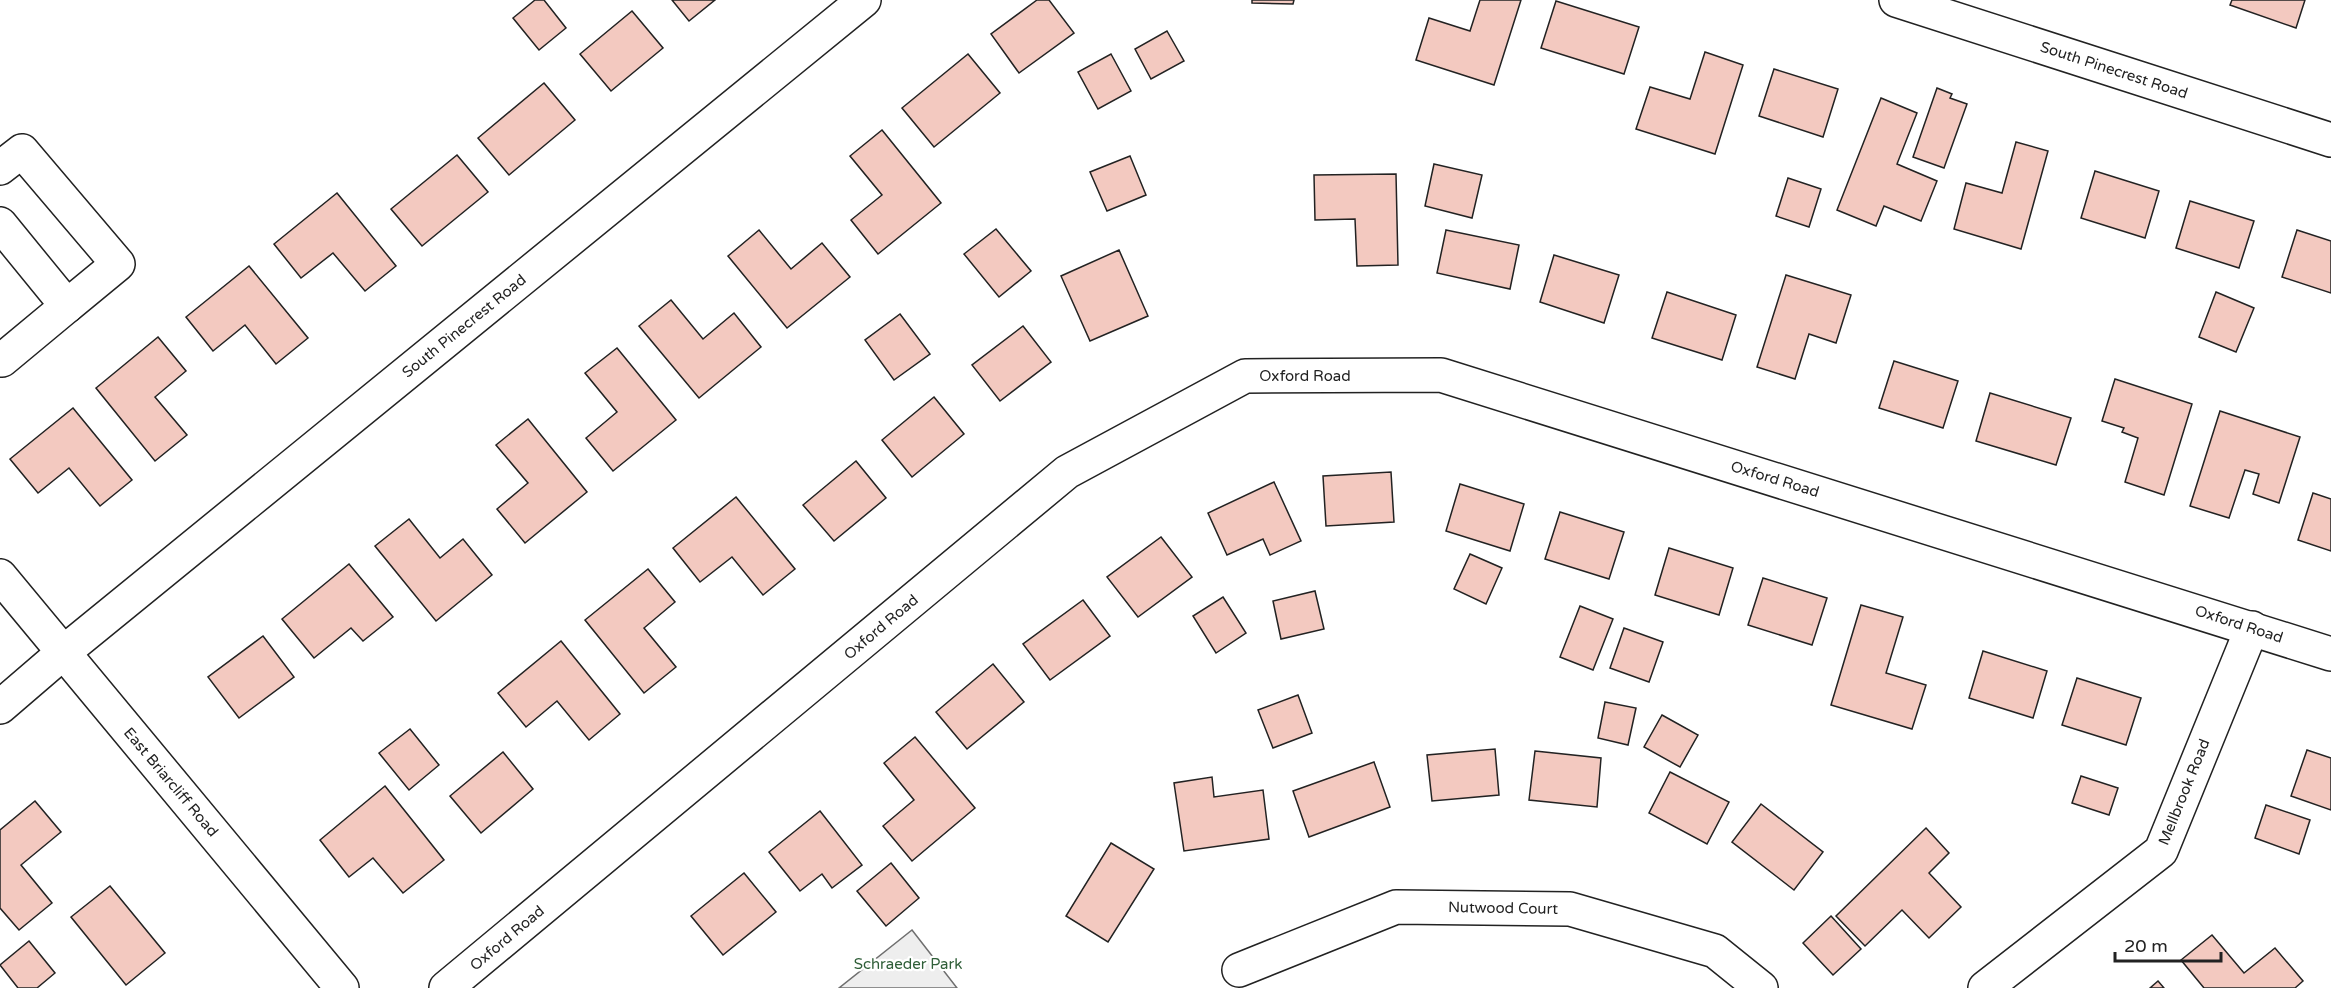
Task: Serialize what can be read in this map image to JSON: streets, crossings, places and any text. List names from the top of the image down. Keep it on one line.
{"streets":{"street":["South Pinecrest Road","Oxford Road","East Briarcliff Road","Mellbrook Road","Nutwood Court"]},"crossings":[["South Pinecrest Road","East Briarcliff Road"],["Oxford Road","Mellbrook Road"]],"parks":["Schraeder Park"],"scale_bar":"20 m"}
